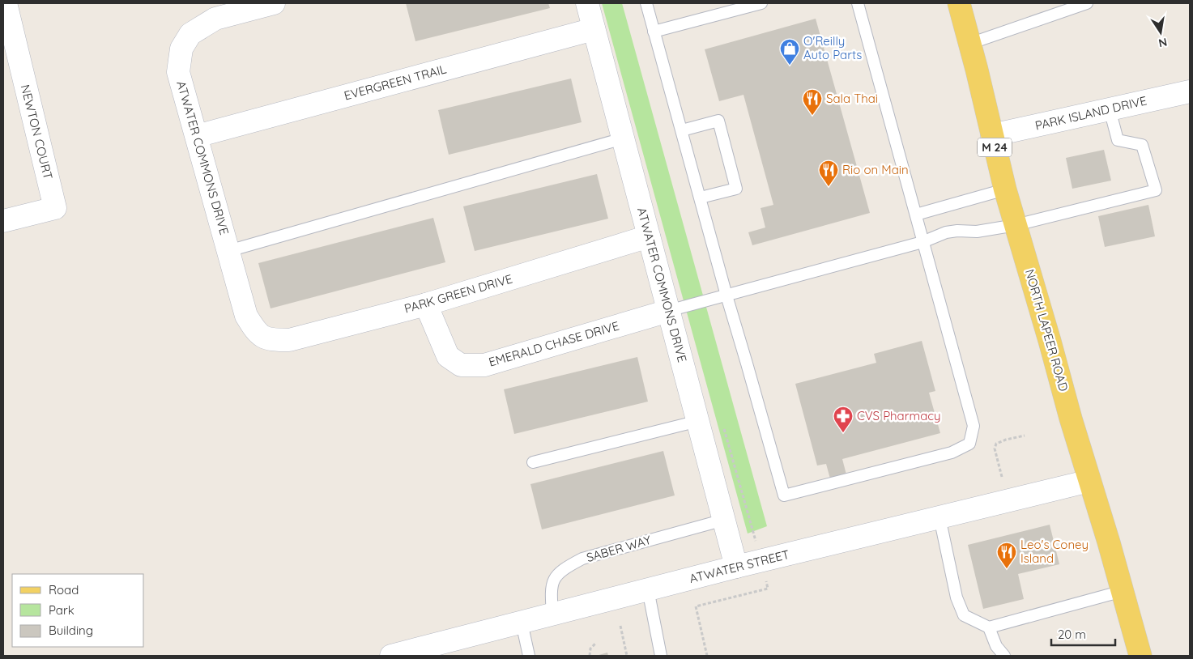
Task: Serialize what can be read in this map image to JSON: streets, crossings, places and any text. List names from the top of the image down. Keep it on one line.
{"streets":{"main road":["M 24","NORTH LAPEER ROAD"],"street":["EVERGREEN TRAIL","PARK ISLAND DRIVE","NEWTON COURT","ATWATER COMMONS DRIVE","PARK GREEN DRIVE","EMERALD CHASE DRIVE","ATWATER STREET"],"lane":["SABER WAY"]},"crossings":[["EVERGREEN TRAIL","ATWATER COMMONS DRIVE"],["PARK ISLAND DRIVE","NORTH LAPEER ROAD"],["ATWATER COMMONS DRIVE","PARK GREEN DRIVE"],["ATWATER COMMONS DRIVE","EMERALD CHASE DRIVE"],["ATWATER COMMONS DRIVE","SABER WAY"],["ATWATER COMMONS DRIVE","ATWATER STREET"],["PARK GREEN DRIVE","EMERALD CHASE DRIVE"],["NORTH LAPEER ROAD","ATWATER STREET"],["SABER WAY","ATWATER STREET"]],"places":{"shop":["O'Reilly Auto Parts"],"restaurant":["Sala Thai","Rio on Main","Leo's Coney Island"],"pharmacy":["CVS Pharmacy"]},"legend":["Road","Park","Building"],"scale_bar":"20 m","north":"bottom"}
